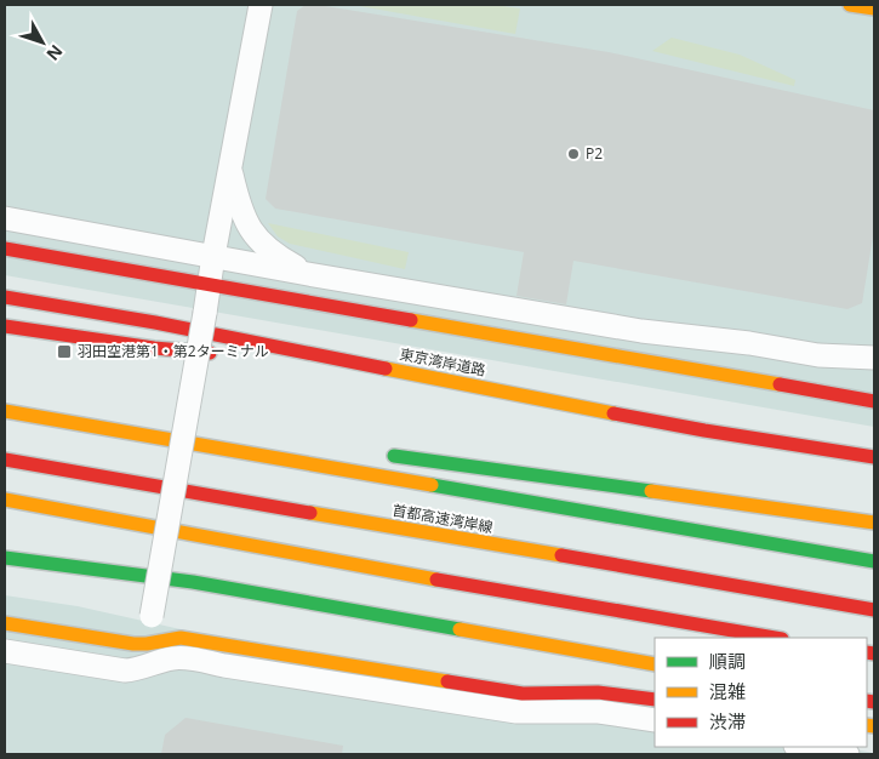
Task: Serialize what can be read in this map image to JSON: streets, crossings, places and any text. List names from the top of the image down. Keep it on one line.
{"streets":{"main road":["東京湾岸道路","首都高速湾岸線"]},"places":{"other":["P2"],"transit":["羽田空港第1・第2ターミナル"]},"legend":["順調","混雑","渋滞"],"north":"bottom right"}
